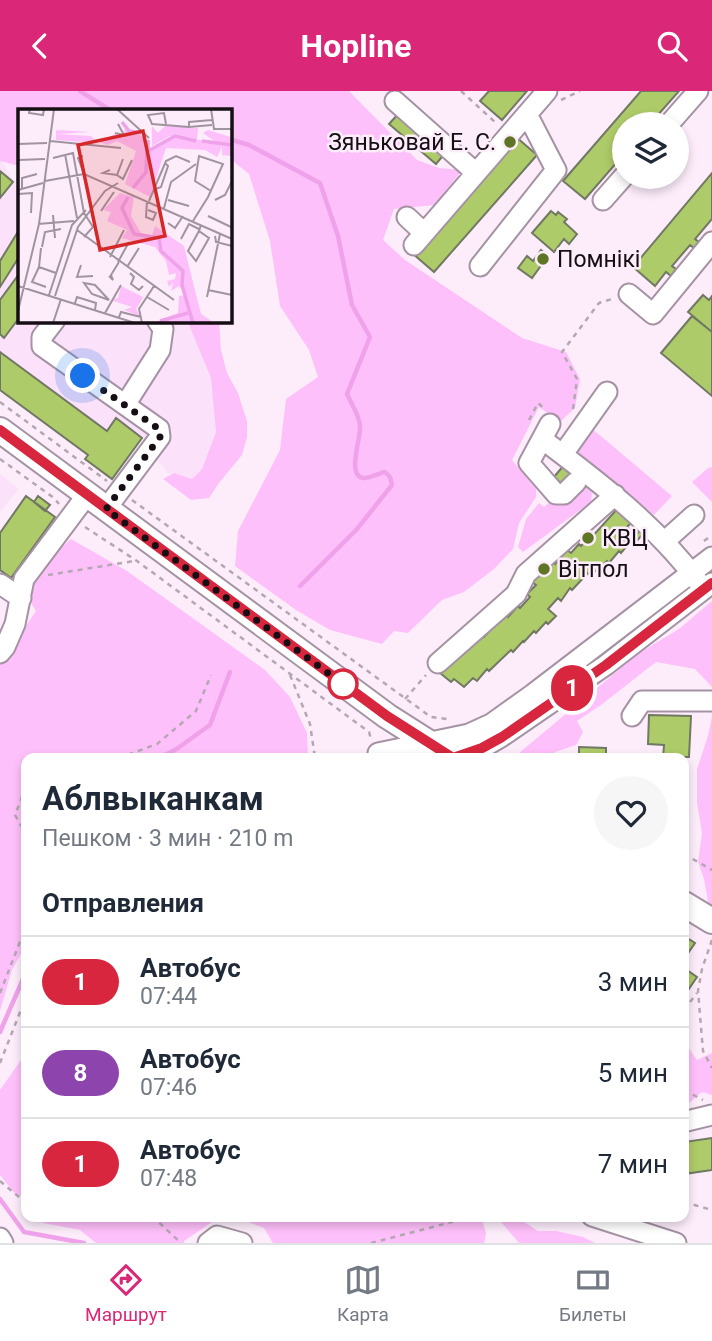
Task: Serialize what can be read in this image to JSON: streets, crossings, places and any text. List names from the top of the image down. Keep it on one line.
{"places":["Зяньковай Е. С.","Помнікі","КВЦ","Вітпол"],"lines":["bus line 1"],"page":{"header":"Hopline","on_map":"1","heading":[["Аблвыканкам","Пешком · 3 мин · 210 m"],"Отправления"],"list":[{"mark":"1","name":"Автобус","note":"07:44","value":"3 мин"},{"mark":"8","name":"Автобус","note":"07:46","value":"5 мин"},{"mark":"1","name":"Автобус","note":"07:48","value":"7 мин"}],"tabs":["Маршрут","Карта","Билеты"]}}
